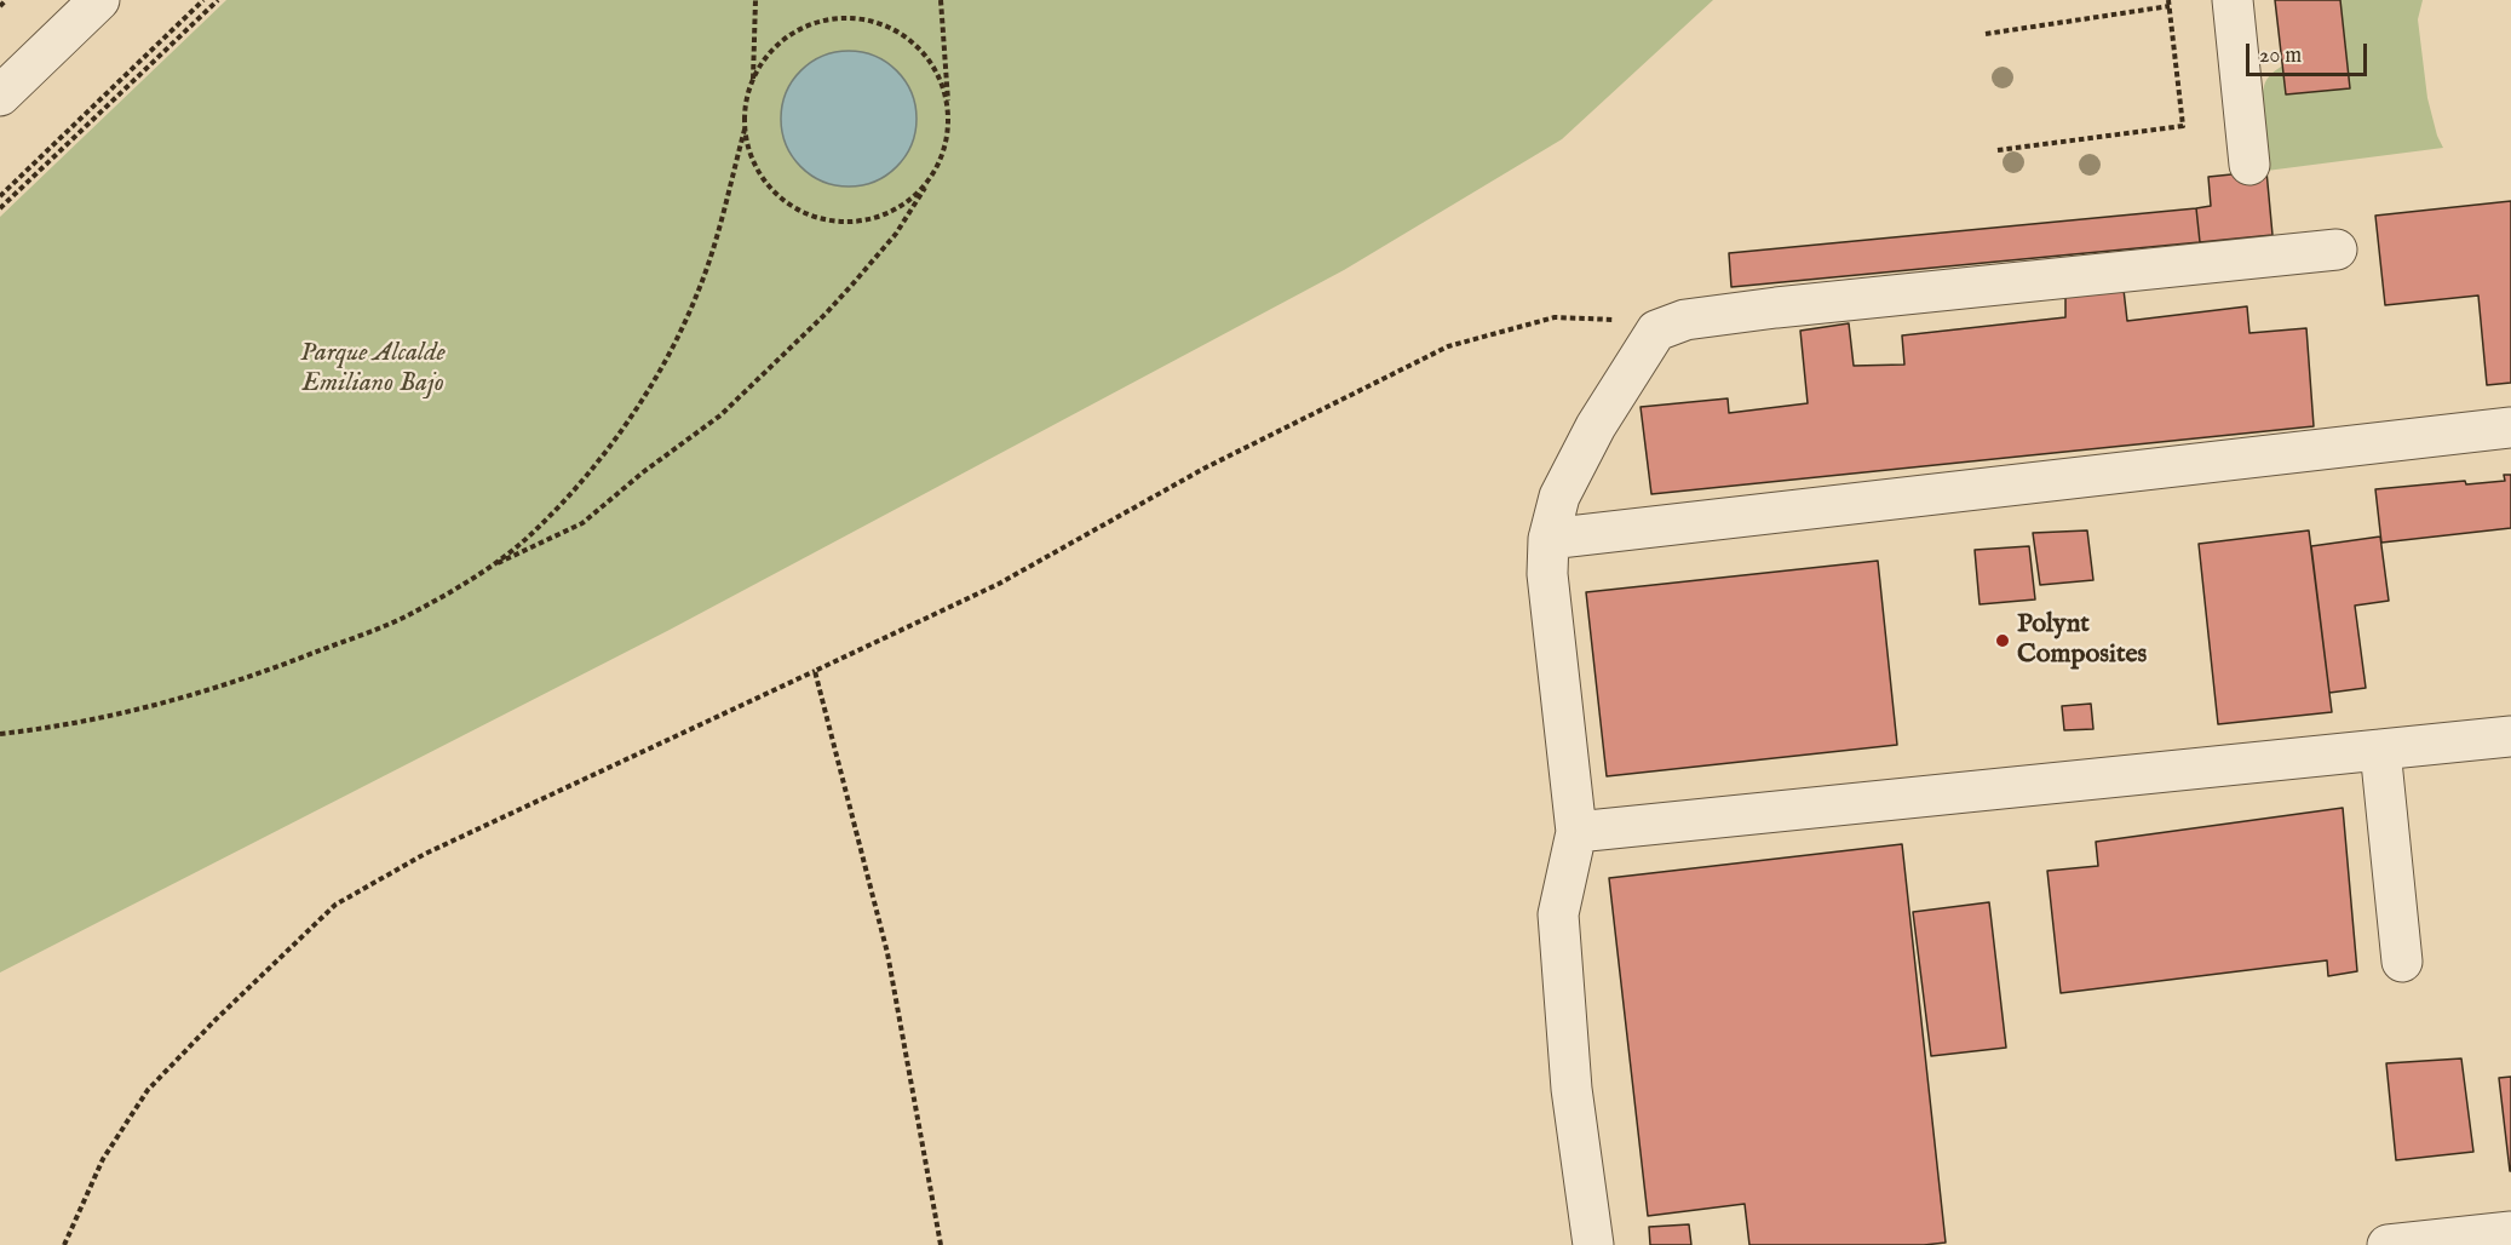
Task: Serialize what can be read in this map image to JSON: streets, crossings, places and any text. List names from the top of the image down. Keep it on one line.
{"parks":["Parque Alcalde Emiliano Bajo"],"places":["Polynt Composites"],"scale_bar":"20 m"}
